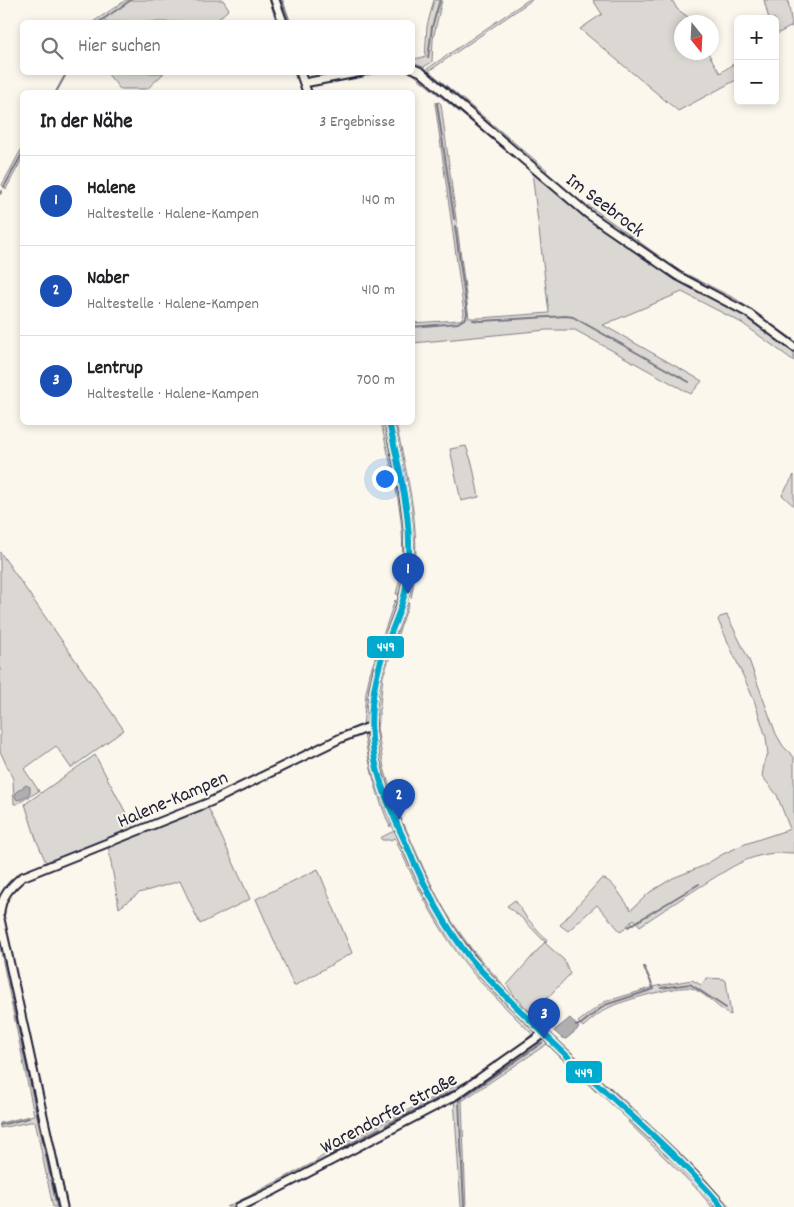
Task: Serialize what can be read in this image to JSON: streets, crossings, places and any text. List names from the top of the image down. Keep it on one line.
{"streets":{"street":["Im Seebrock","Halene-Kampen","Warendorfer Straße"]},"lines":["transit line 449"],"north":"bottom","page":{"map_buttons":["+","−"],"search":"Hier suchen","heading":["In der Nähe","3 Ergebnisse"],"list":[{"mark":"1","name":"Halene","note":"Haltestelle · Halene-Kampen","value":"140 m"},{"mark":"2","name":"Naber","note":"Haltestelle · Halene-Kampen","value":"410 m"},{"mark":"3","name":"Lentrup","note":"Haltestelle · Halene-Kampen","value":"700 m"}],"pins":["1","2","3"]}}
